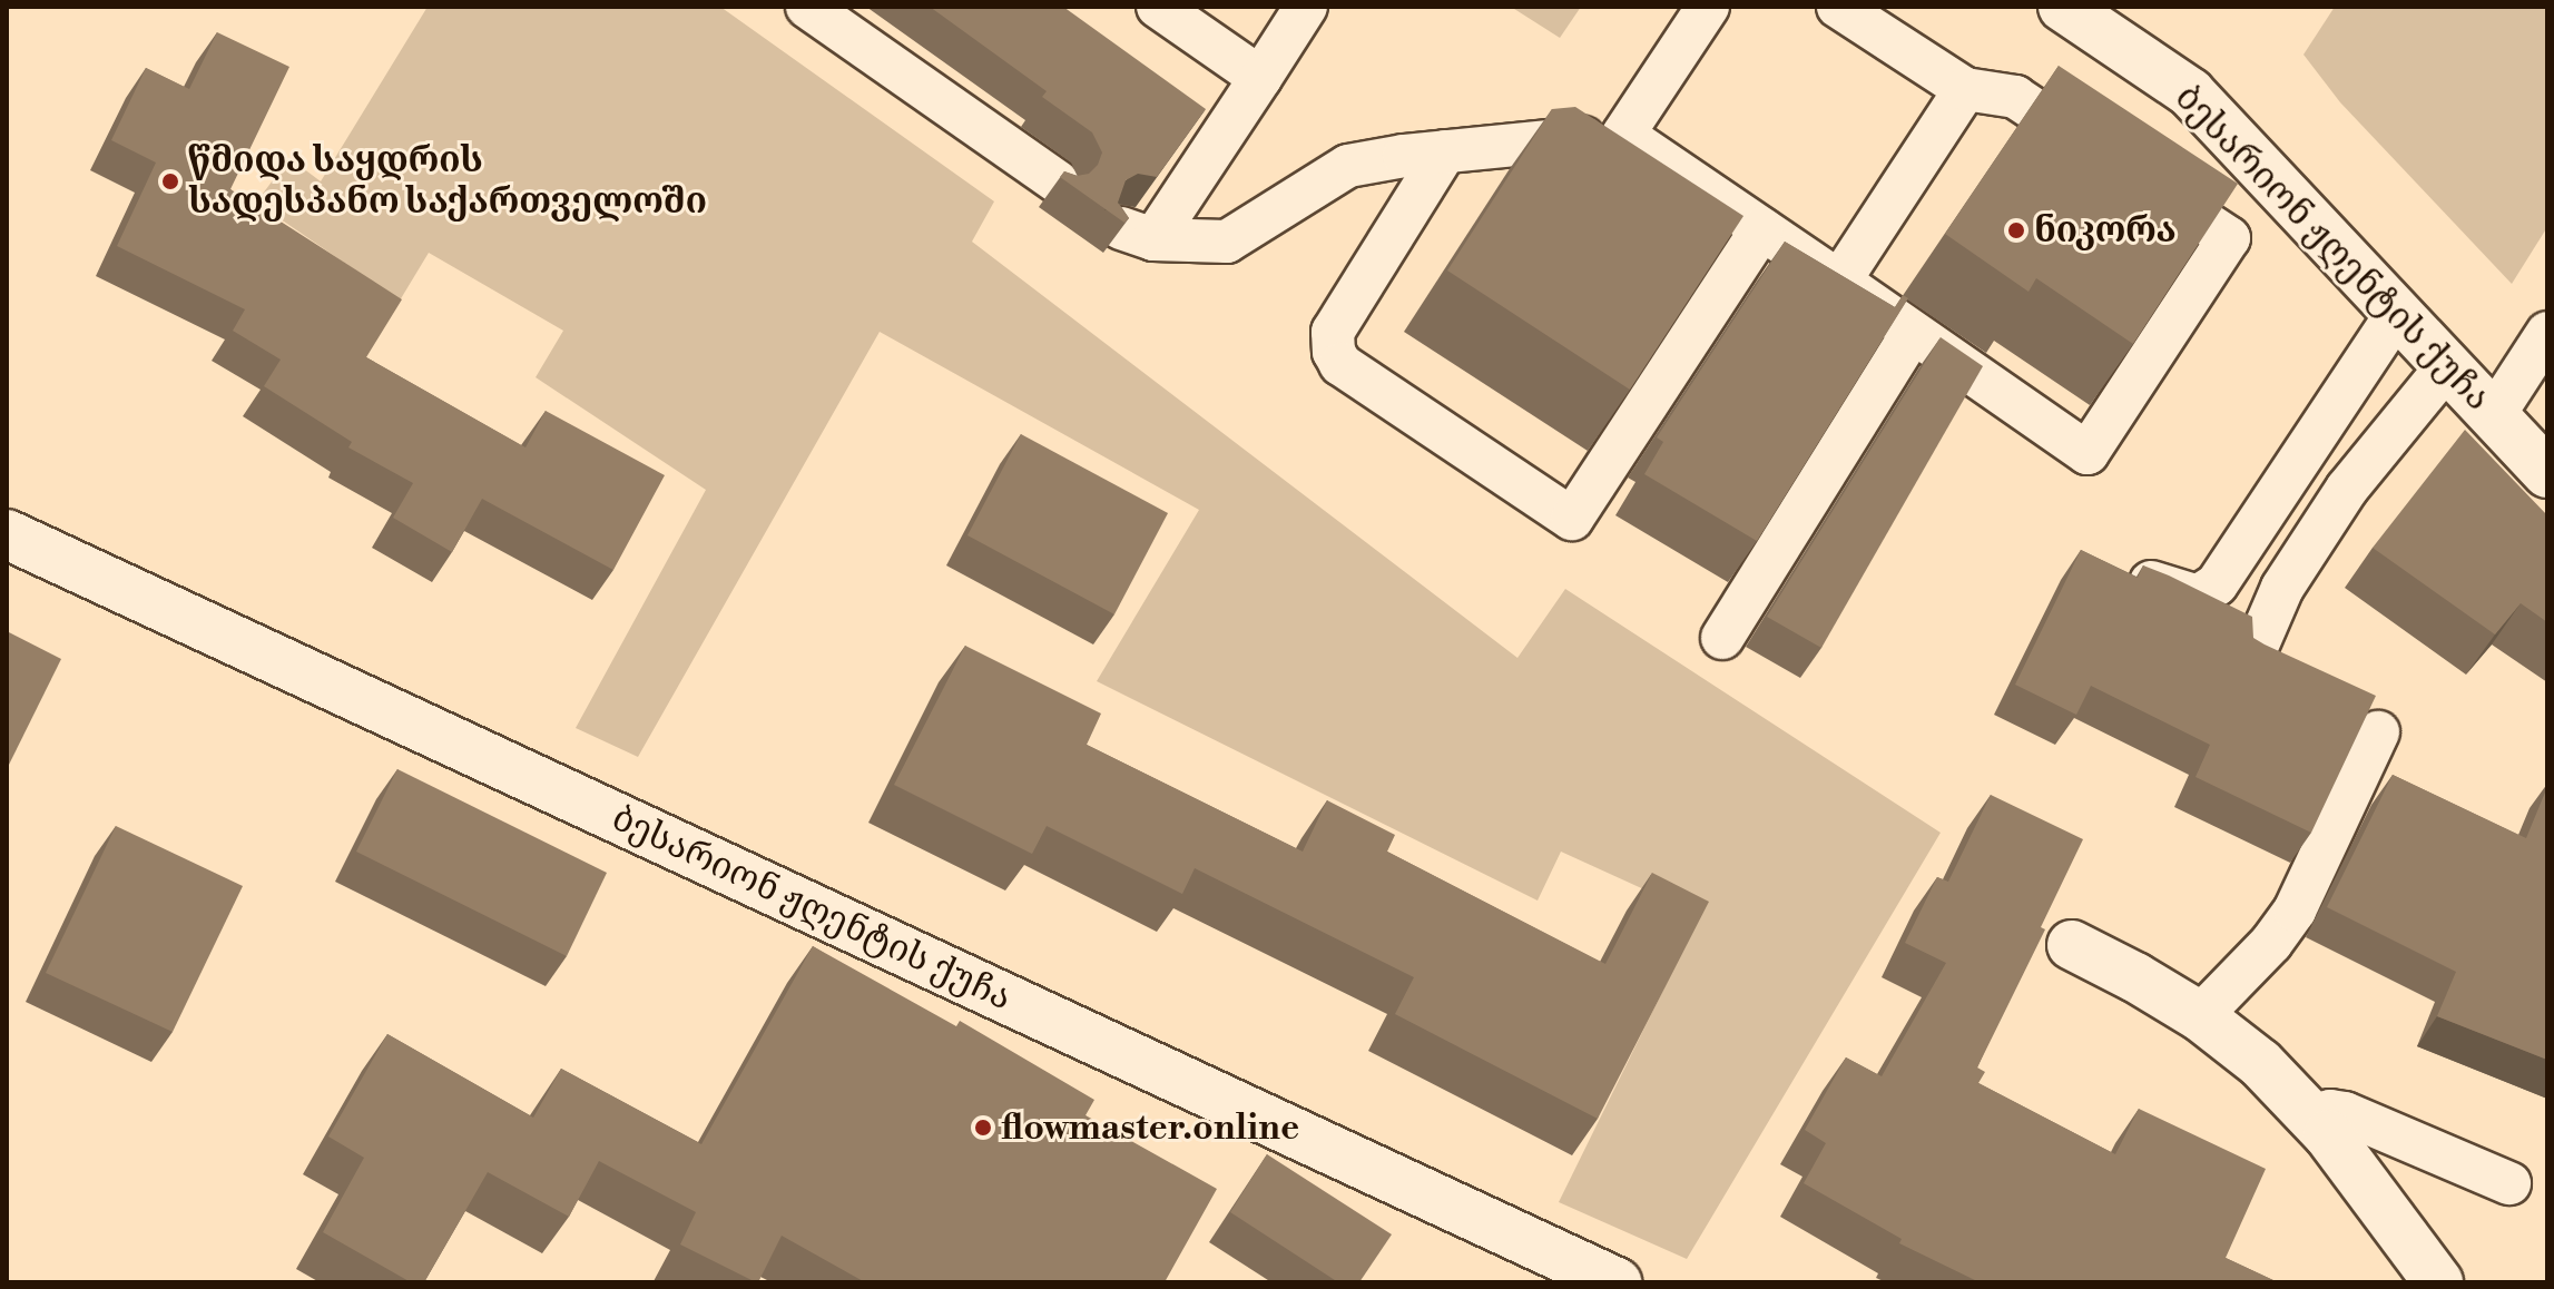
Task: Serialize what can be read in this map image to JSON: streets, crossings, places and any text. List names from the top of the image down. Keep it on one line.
{"streets":{"main road":["ბესარიონ ჟღენტის ქუჩა"]},"places":["წმიდა საყდრის სადესპანო საქართველოში","ნიკორა","flowmaster.online"]}
